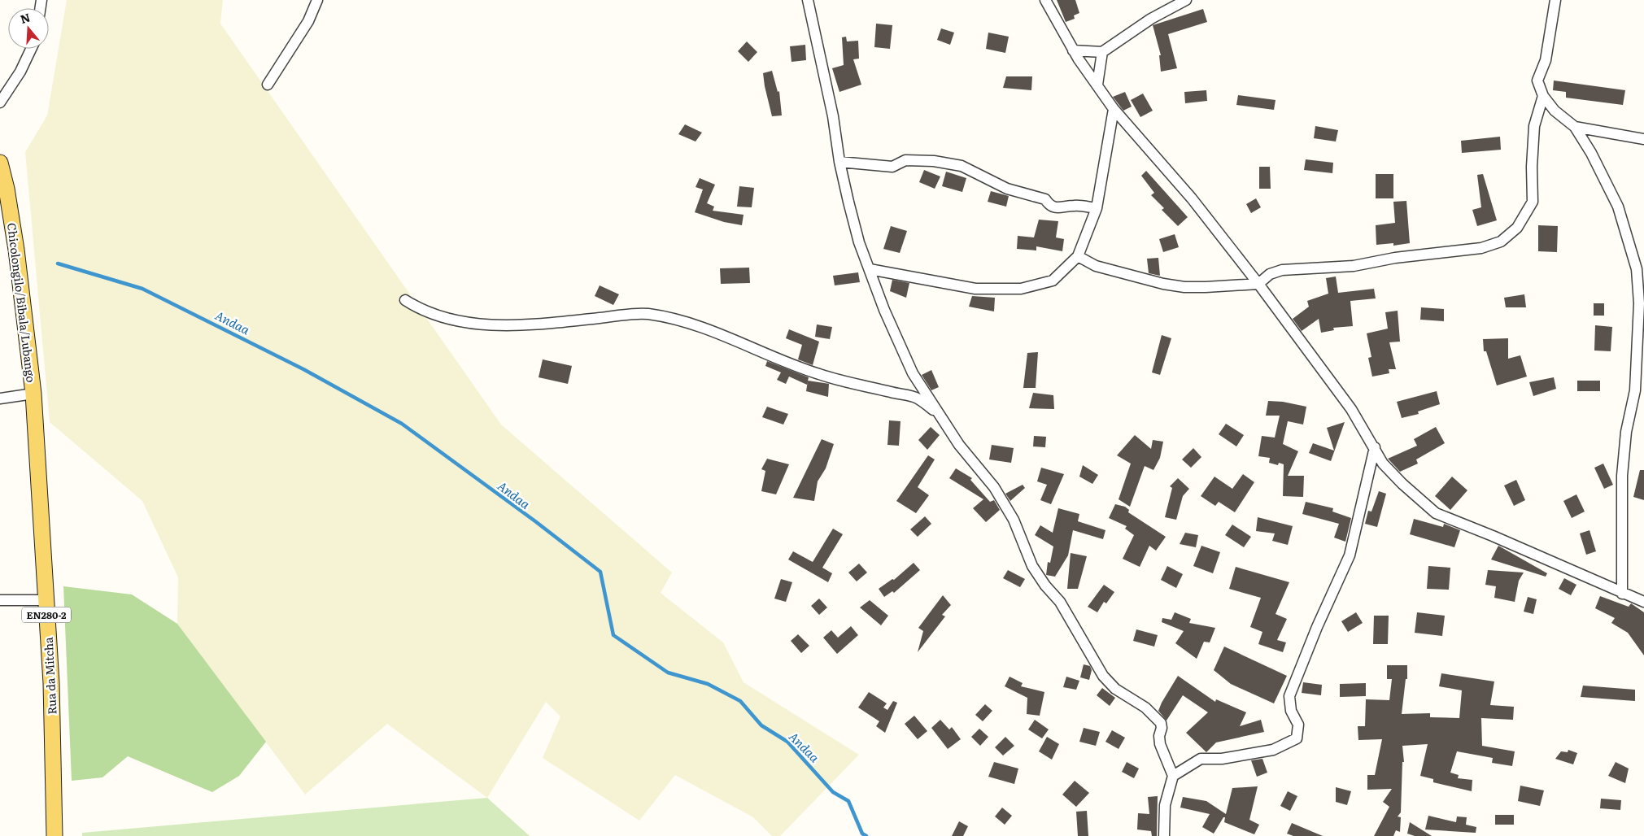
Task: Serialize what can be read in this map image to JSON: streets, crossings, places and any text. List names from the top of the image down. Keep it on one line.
{"streets":{"main road":["Chicolongilo/Bibala/Lubango","EN280-2","Rua da Mitcha"]},"crossings":[["Chicolongilo/Bibala/Lubango","Rua da Mitcha"]],"water":["Andaa"],"north":"top"}
